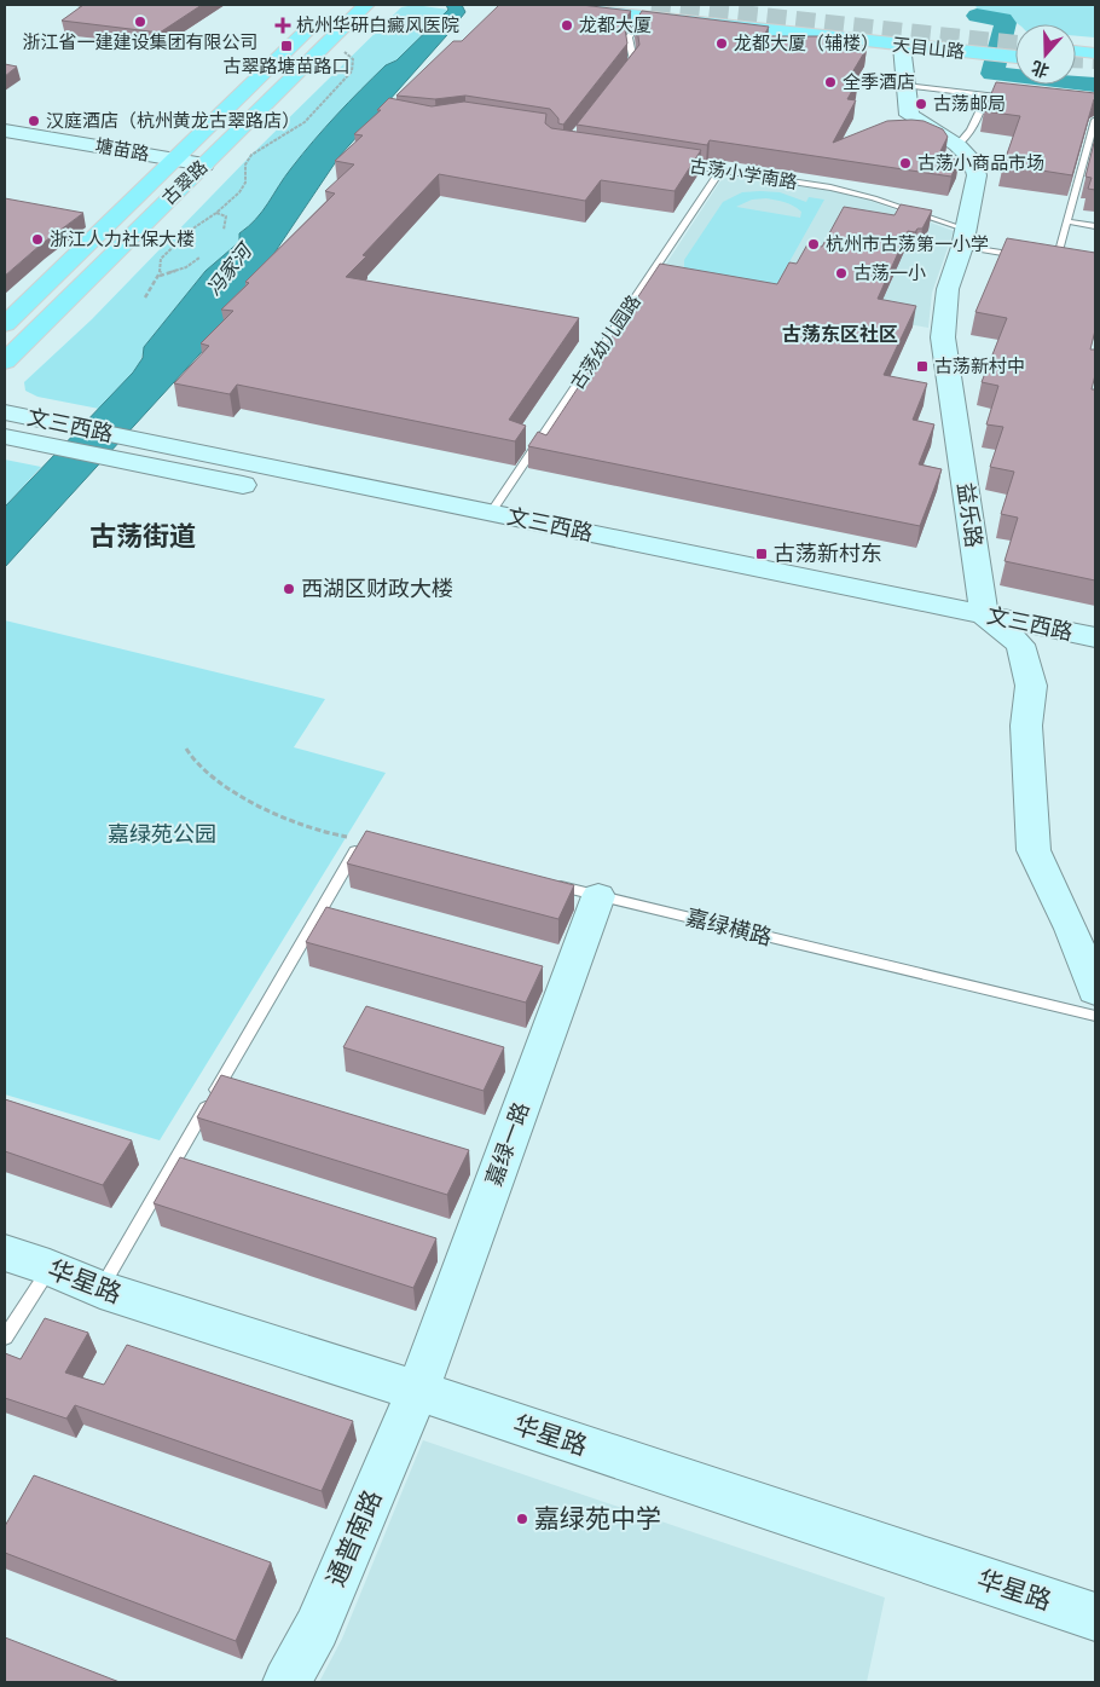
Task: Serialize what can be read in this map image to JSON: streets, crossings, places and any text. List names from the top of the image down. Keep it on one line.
{"streets":{"main road":["天目山路","古翠路"],"street":["塘苗路","文三西路","益乐路","嘉绿一路","华星路","通普南路"],"lane":["古荡小学南路","古荡幼儿园路","嘉绿横路"]},"crossings":[["天目山路","益乐路"],["塘苗路","古翠路"],["古荡小学南路","古荡幼儿园路"],["古荡小学南路","益乐路"],["古荡幼儿园路","文三西路"],["文三西路","益乐路"],["嘉绿横路","嘉绿一路"],["嘉绿一路","华星路"],["嘉绿一路","通普南路"],["华星路","通普南路"]],"districts":["古荡东区社区","古荡街道"],"water":["冯家河"],"parks":["嘉绿苑公园"],"places":{"other":["浙江省一建建设集团有限公司","龙都大厦","龙都大厦（辅楼）","全季酒店","古荡邮局","汉庭酒店（杭州黄龙古翠路店）","古荡小商品市场","浙江人力社保大楼","杭州市古荡第一小学","古荡一小","西湖区财政大楼","嘉绿苑中学"],"health":["杭州华研白癜风医院"],"transit":["古翠路塘苗路口","古荡新村中","古荡新村东"]},"north":"bottom"}
